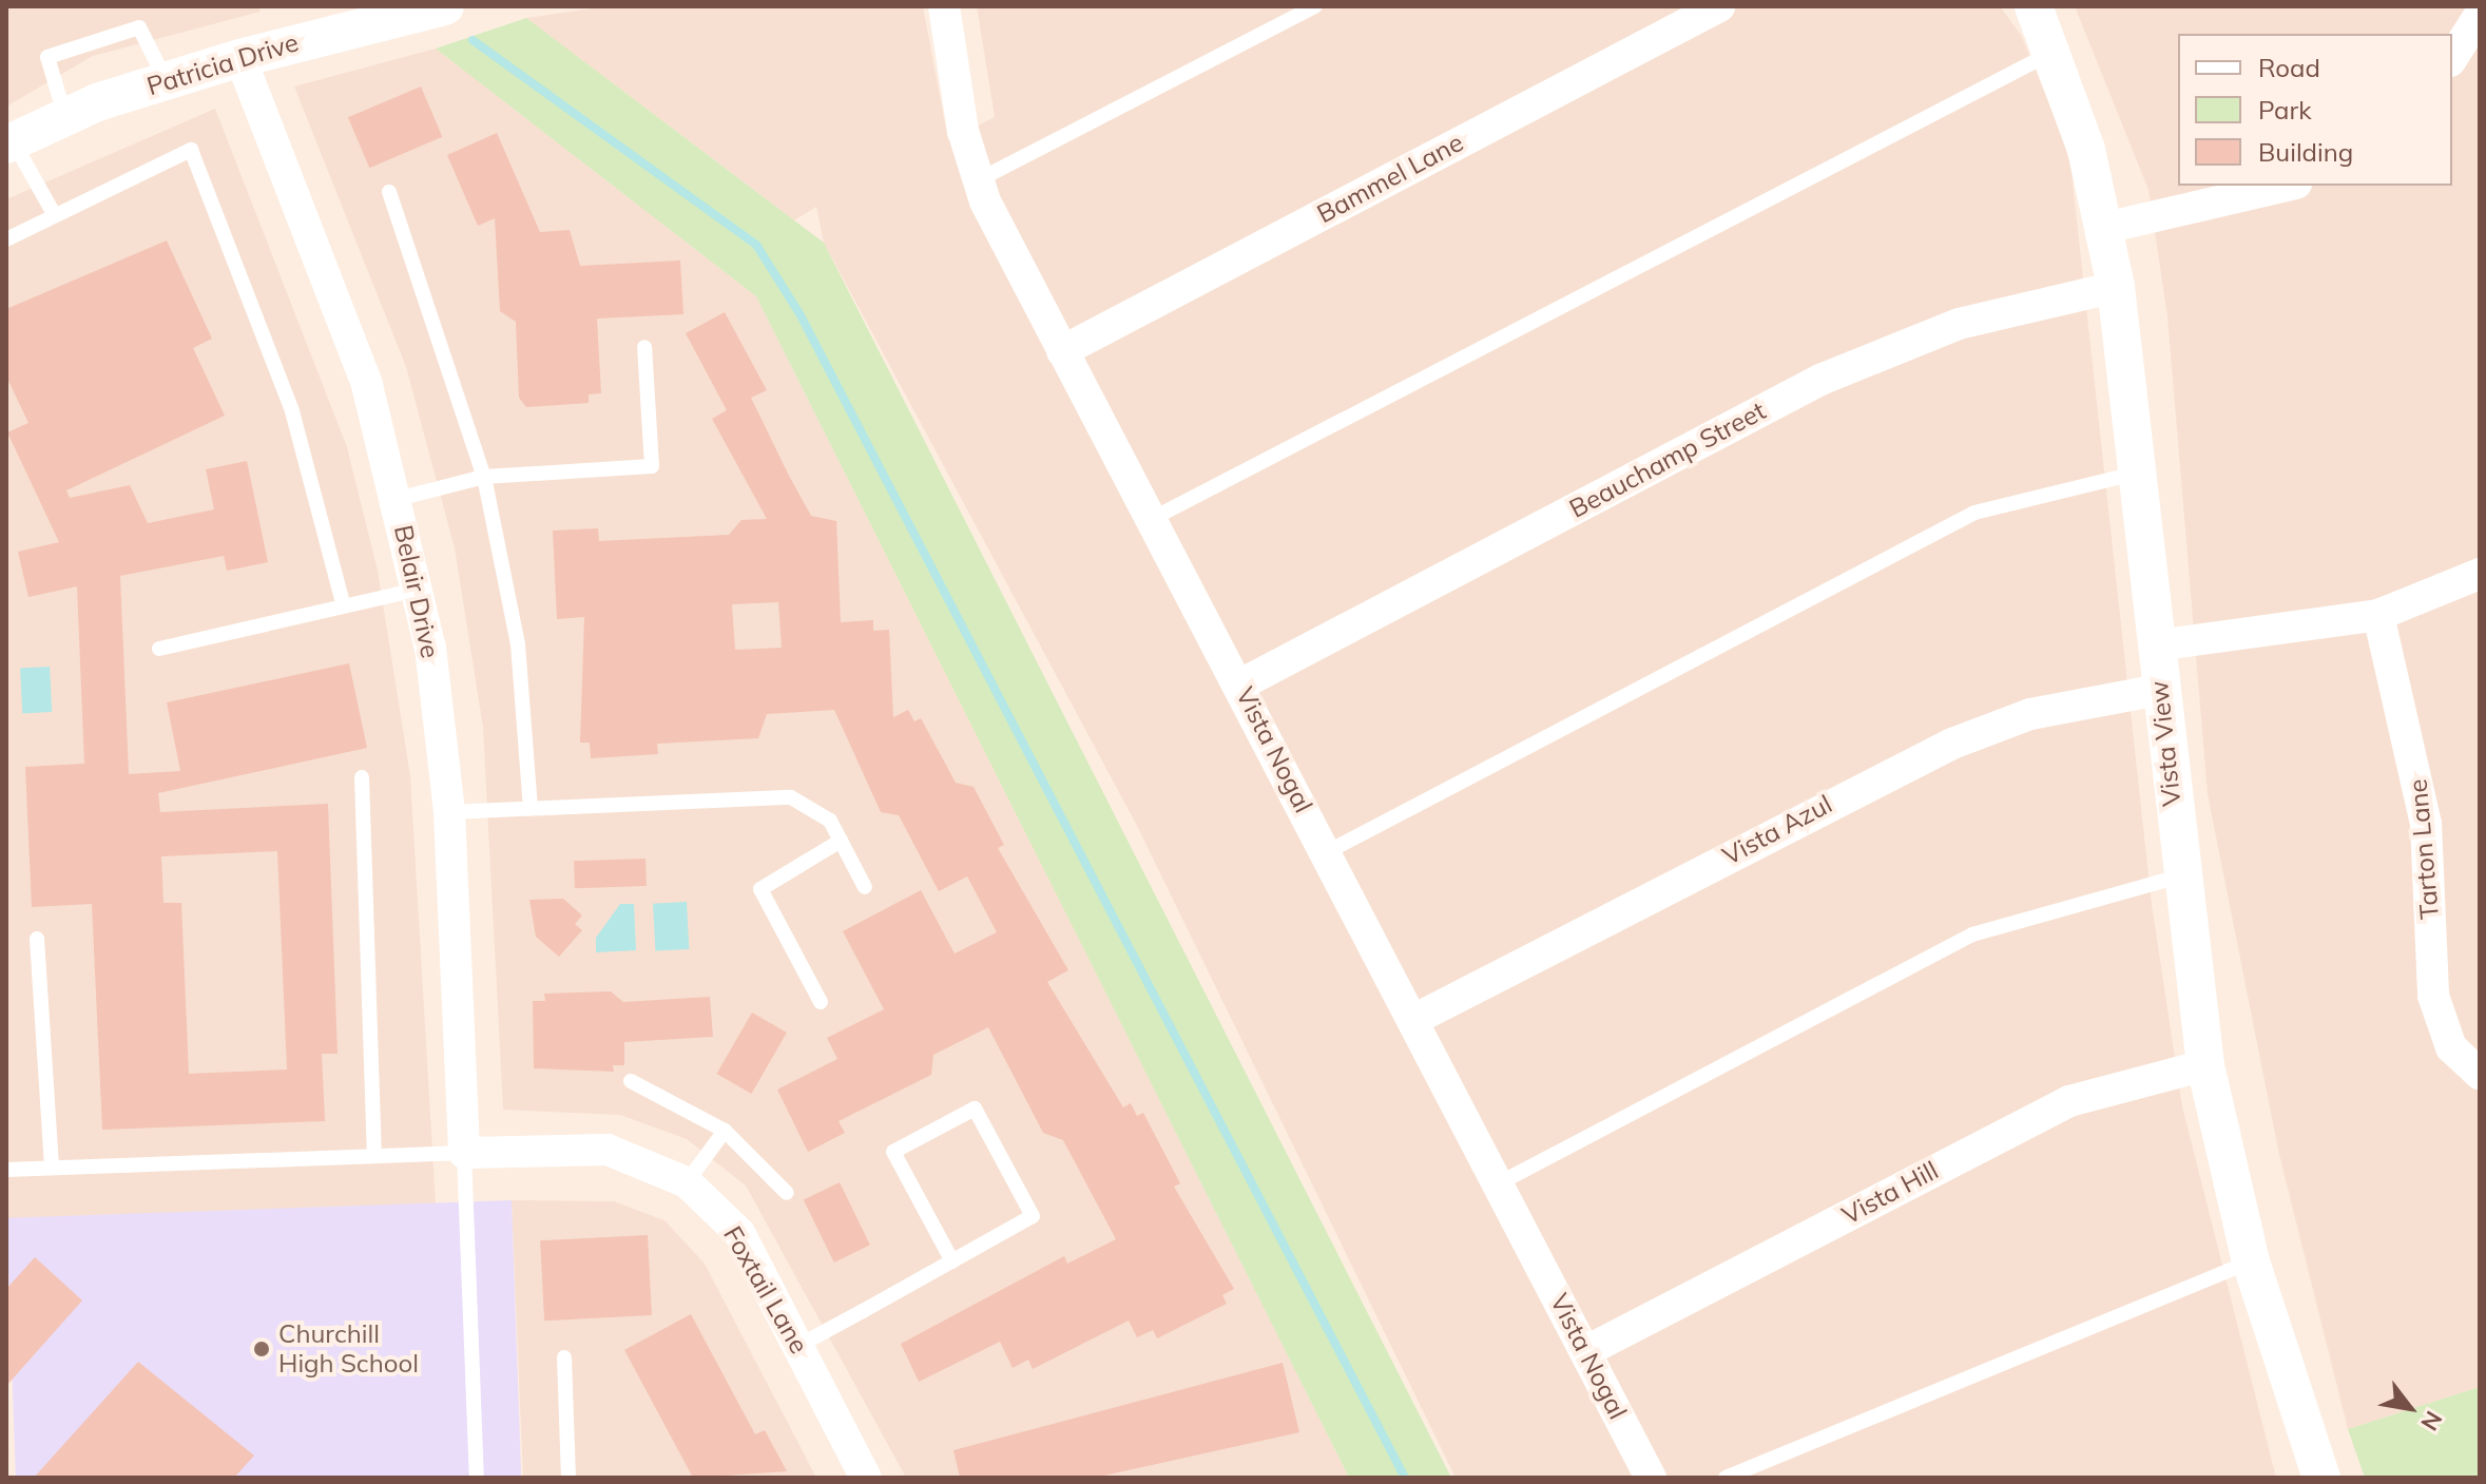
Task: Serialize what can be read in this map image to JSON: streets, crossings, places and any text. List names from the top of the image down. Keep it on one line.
{"streets":{"street":["Patricia Drive","Bammel Lane","Beauchamp Street","Belair Drive","Vista View","Vista Nogal","Vista Azul","Tarton Lane","Vista Hill","Foxtail Lane"]},"crossings":[["Patricia Drive","Belair Drive"],["Bammel Lane","Vista Nogal"],["Beauchamp Street","Vista View"],["Beauchamp Street","Vista Nogal"],["Belair Drive","Foxtail Lane"],["Vista View","Vista Azul"],["Vista View","Vista Hill"],["Vista Nogal","Vista Azul"],["Vista Nogal","Vista Hill"]],"places":["Churchill High School"],"legend":["Road","Park","Building"],"north":"bottom right"}
